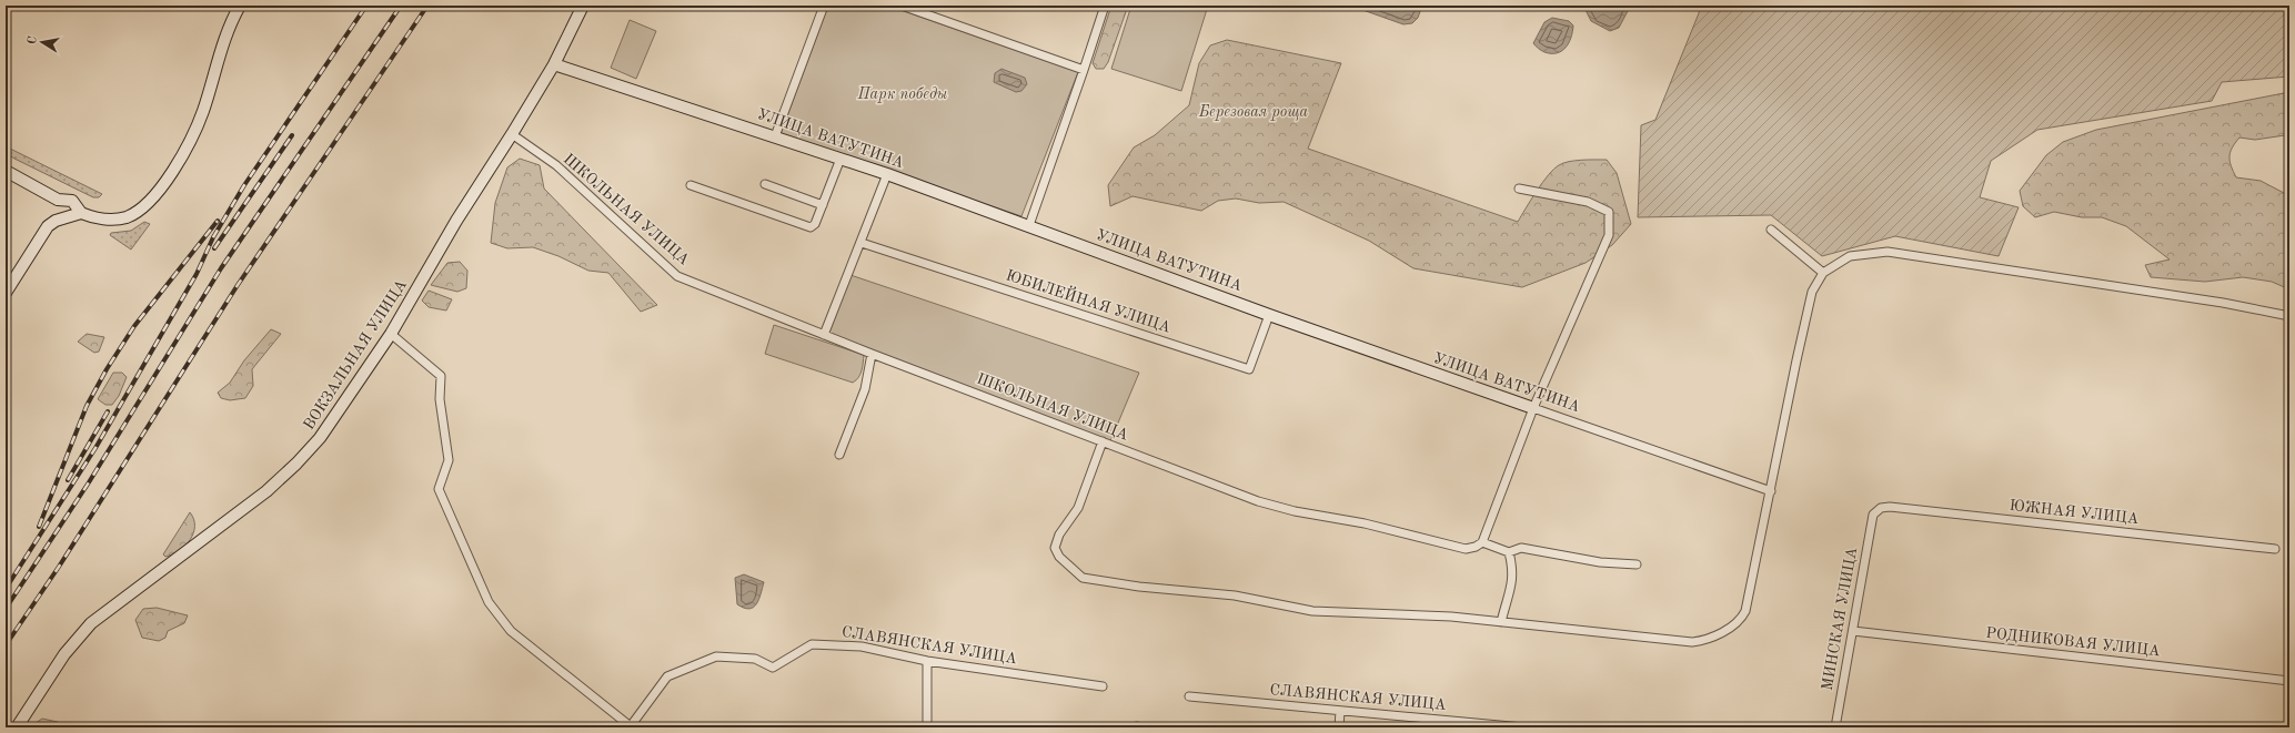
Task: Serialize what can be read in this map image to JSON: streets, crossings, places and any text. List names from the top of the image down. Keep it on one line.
{"streets":{"main road":["УЛИЦА ВАТУТИНА","ВОКЗАЛЬНАЯ УЛИЦА"],"street":["ШКОЛЬНАЯ УЛИЦА","ЮБИЛЕЙНАЯ УЛИЦА","ЮЖНАЯ УЛИЦА","МИНСКАЯ УЛИЦА","РОДНИКОВАЯ УЛИЦА","СЛАВЯНСКАЯ УЛИЦА"]},"crossings":[["УЛИЦА ВАТУТИНА","ЮБИЛЕЙНАЯ УЛИЦА"],["УЛИЦА ВАТУТИНА","ВОКЗАЛЬНАЯ УЛИЦА"],["ШКОЛЬНАЯ УЛИЦА","ВОКЗАЛЬНАЯ УЛИЦА"],["ЮЖНАЯ УЛИЦА","МИНСКАЯ УЛИЦА"],["МИНСКАЯ УЛИЦА","РОДНИКОВАЯ УЛИЦА"]],"parks":["Парк победы","Березовая роща"],"north":"left"}
